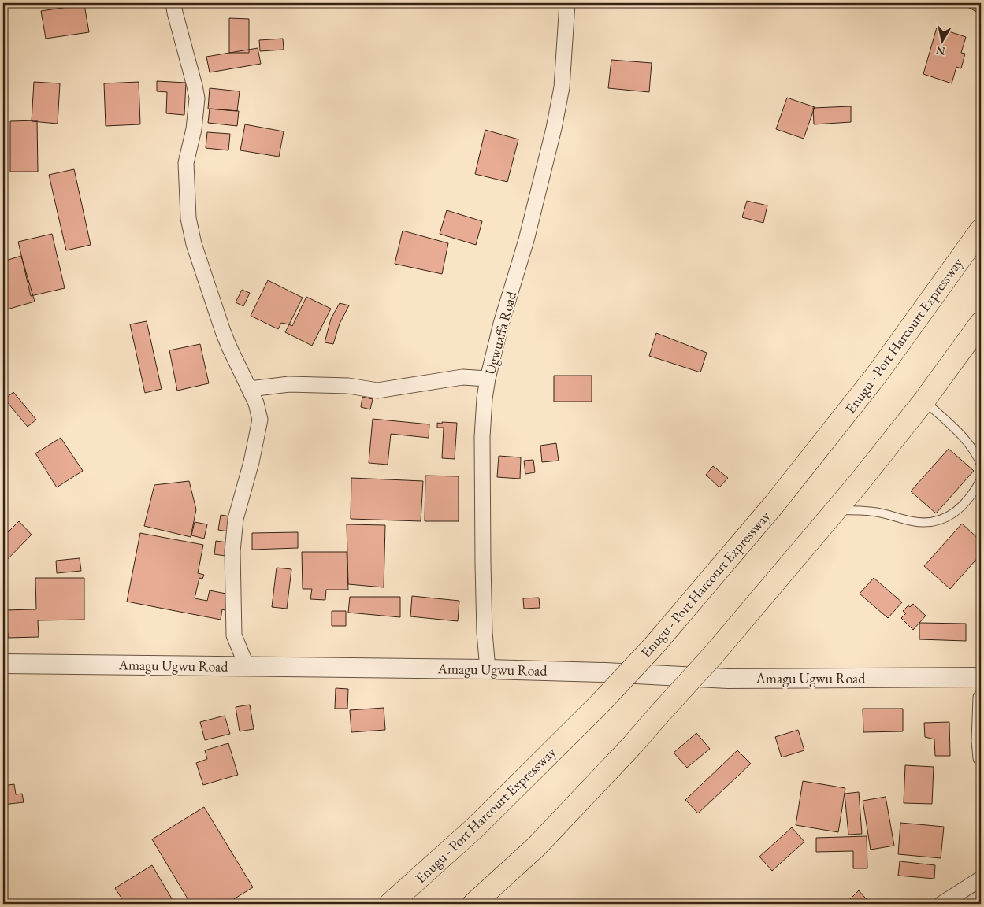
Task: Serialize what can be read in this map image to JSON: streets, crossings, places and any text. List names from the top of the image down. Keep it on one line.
{"streets":{"highway":["Enugu - Port Harcourt Expressway"],"street":["Ugwuaffa Road","Amagu Ugwu Road"]},"crossings":[["Ugwuaffa Road","Amagu Ugwu Road"]],"north":"bottom"}
